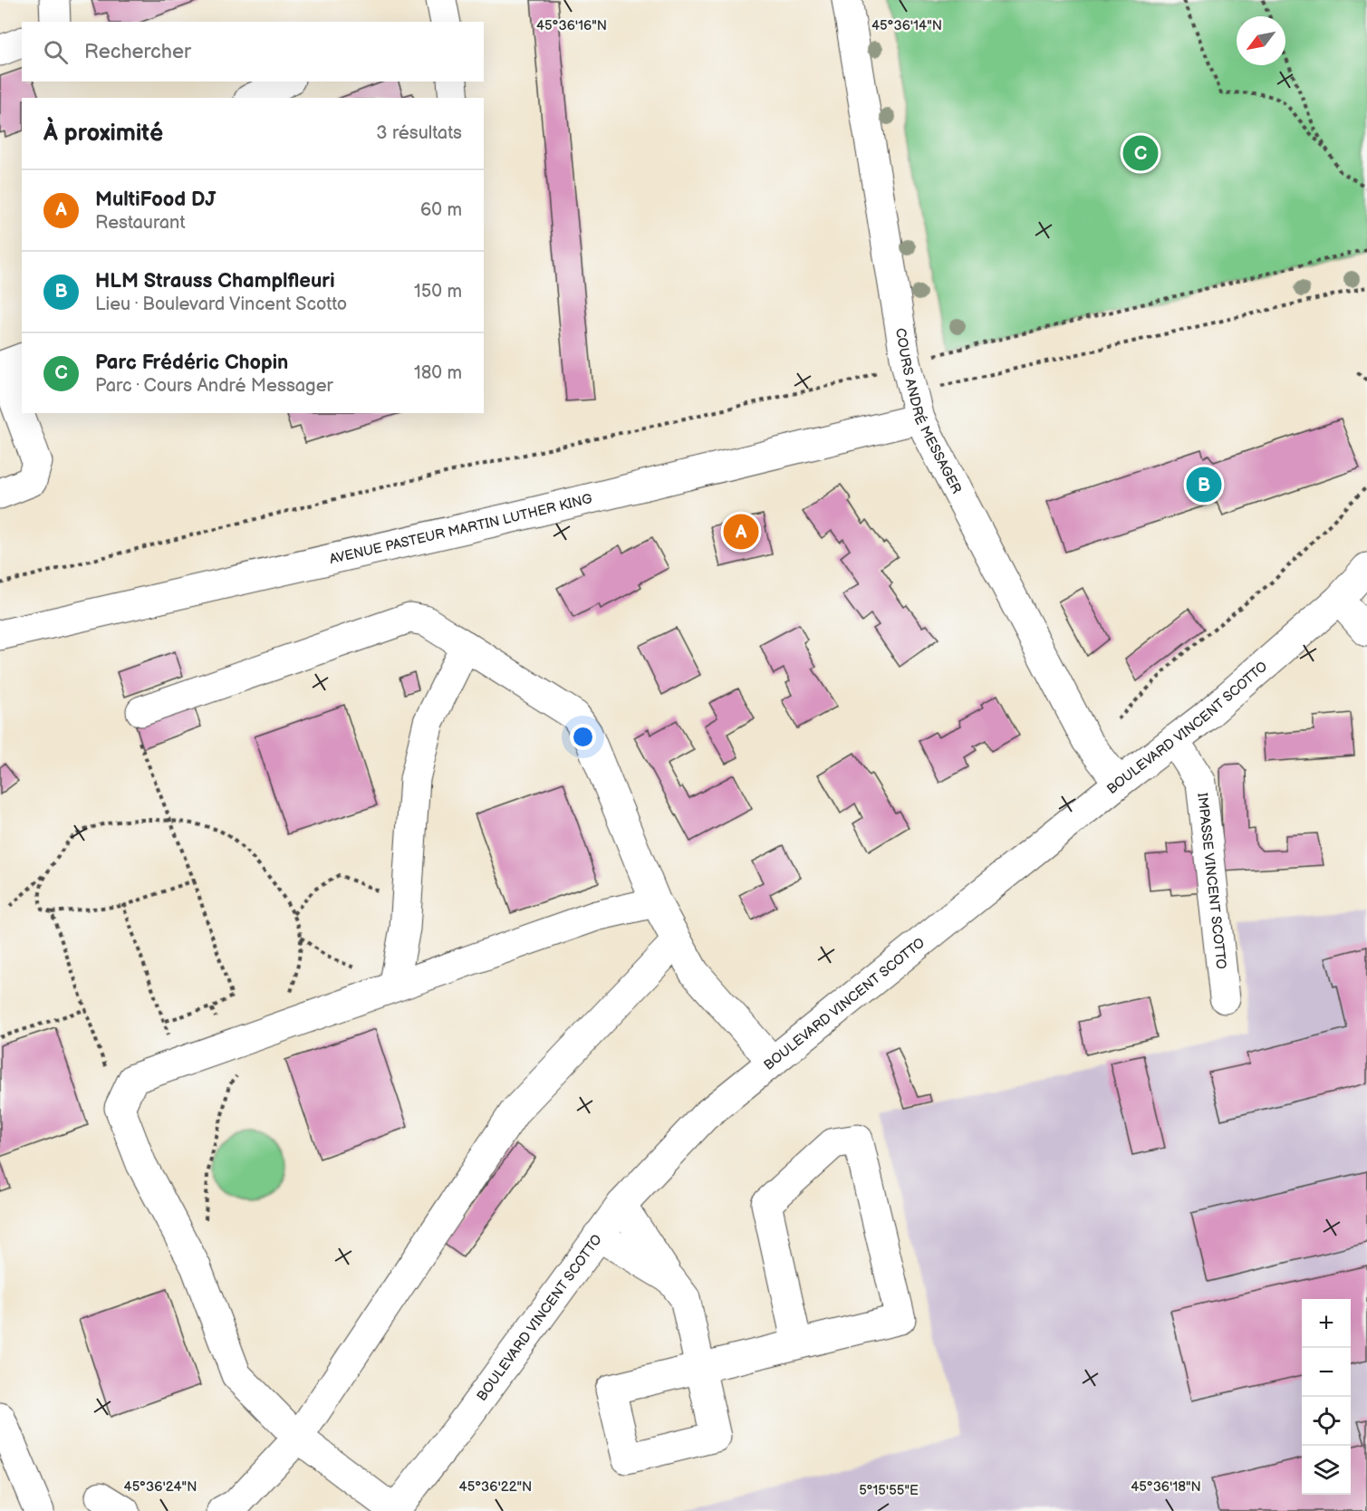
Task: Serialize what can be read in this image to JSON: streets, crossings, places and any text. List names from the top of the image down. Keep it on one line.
{"streets":{"street":["COURS ANDRÉ MESSAGER","AVENUE PASTEUR MARTIN LUTHER KING","BOULEVARD VINCENT SCOTTO","IMPASSE VINCENT SCOTTO"]},"crossings":[["COURS ANDRÉ MESSAGER","AVENUE PASTEUR MARTIN LUTHER KING"],["COURS ANDRÉ MESSAGER","BOULEVARD VINCENT SCOTTO"],["BOULEVARD VINCENT SCOTTO","IMPASSE VINCENT SCOTTO"]],"north":"bottom left","page":{"search":"Rechercher","heading":["À proximité","3 résultats"],"pins":["C","B","A"],"list":[{"mark":"A","name":"MultiFood DJ","note":"Restaurant","value":"60 m"},{"mark":"B","name":"HLM Strauss Champlfleuri","note":"Lieu · Boulevard Vincent Scotto","value":"150 m"},{"mark":"C","name":"Parc Frédéric Chopin","note":"Parc · Cours André Messager","value":"180 m"}],"map_buttons":["+","−"]},"coordinates":["45°36'16\"N","45°36'14\"N","45°36'24\"N","45°36'22\"N","45°36'18\"N","5°15'55\"E"]}
